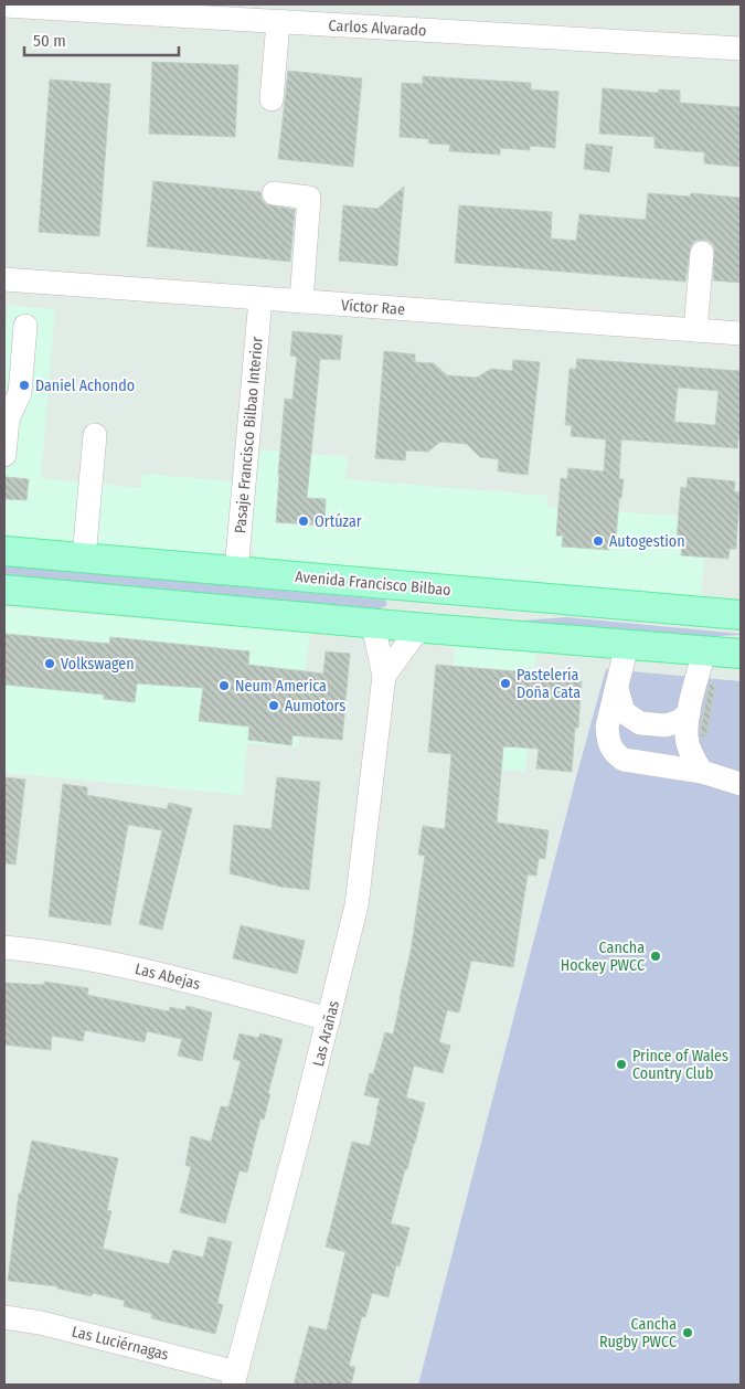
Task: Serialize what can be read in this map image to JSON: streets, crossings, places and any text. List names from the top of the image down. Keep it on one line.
{"streets":{"main road":["Avenida Francisco Bilbao"],"street":["Carlos Alvarado","Víctor Rae","Pasaje Francisco Bilbao Interior","Las Abejas","Las Arañas","Las Luciérnagas"]},"crossings":[["Víctor Rae","Pasaje Francisco Bilbao Interior"],["Pasaje Francisco Bilbao Interior","Avenida Francisco Bilbao"],["Las Abejas","Las Arañas"],["Las Arañas","Las Luciérnagas"]],"places":["Daniel Achondo","Ortúzar","Autogestion","Volkswagen","Pastelería Doña Cata","Neum America","Aumotors","Cancha Hockey PWCC","Prince of Wales Country Club","Cancha Rugby PWCC"],"scale_bar":"50 m"}
